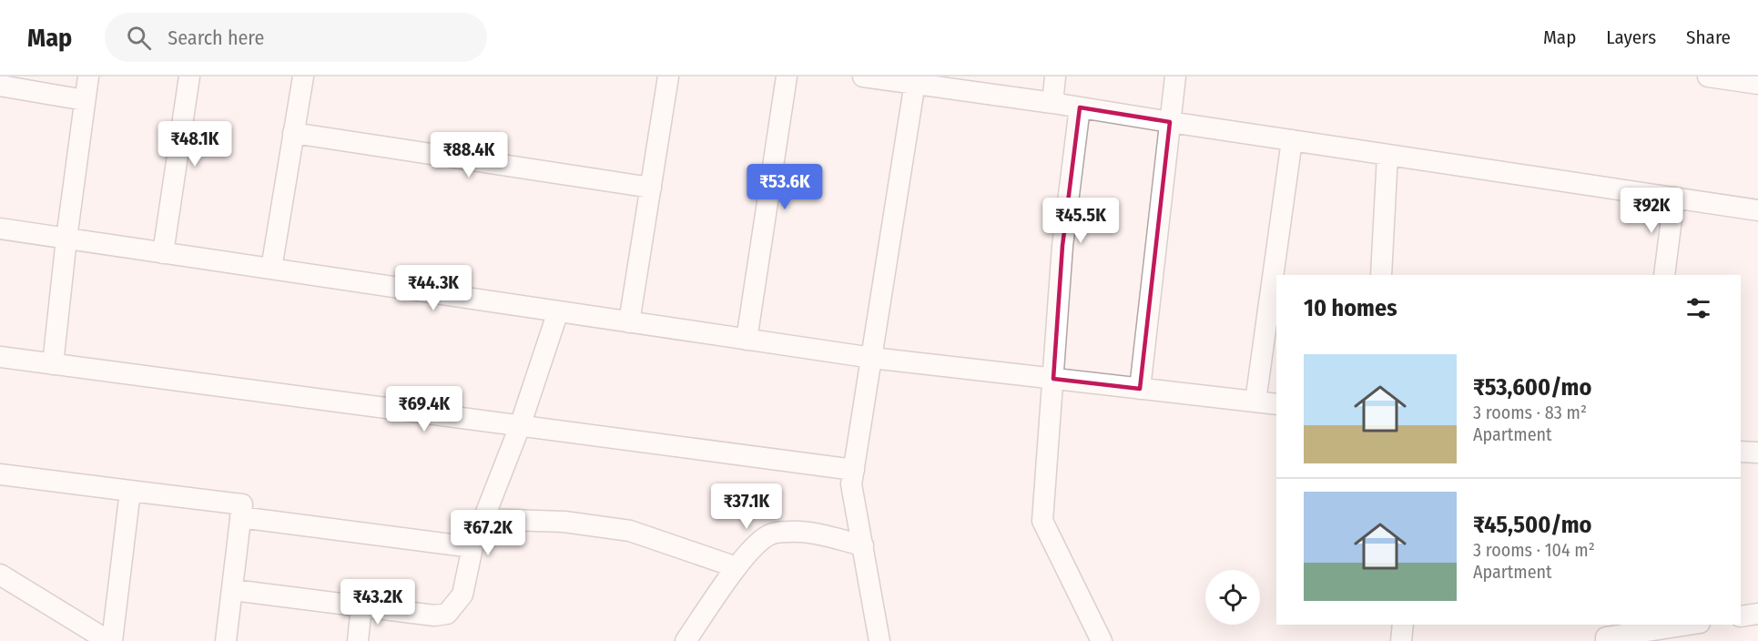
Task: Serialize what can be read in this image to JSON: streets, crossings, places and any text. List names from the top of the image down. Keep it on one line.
{"page":{"header":"Map","search":"Search here","nav":["Map","Layers","Share"],"price":["₹48.1K","₹88.4K","₹53.6K","₹92K","₹45.5K","₹44.3K","₹69.4K","₹37.1K","₹67.2K","₹43.2K"],"heading":"10 homes","list":[{"name":"₹53,600/mo","note":"3 rooms · 83 m² · Apartment"},{"name":"₹45,500/mo","note":"3 rooms · 104 m² · Apartment"}]}}
